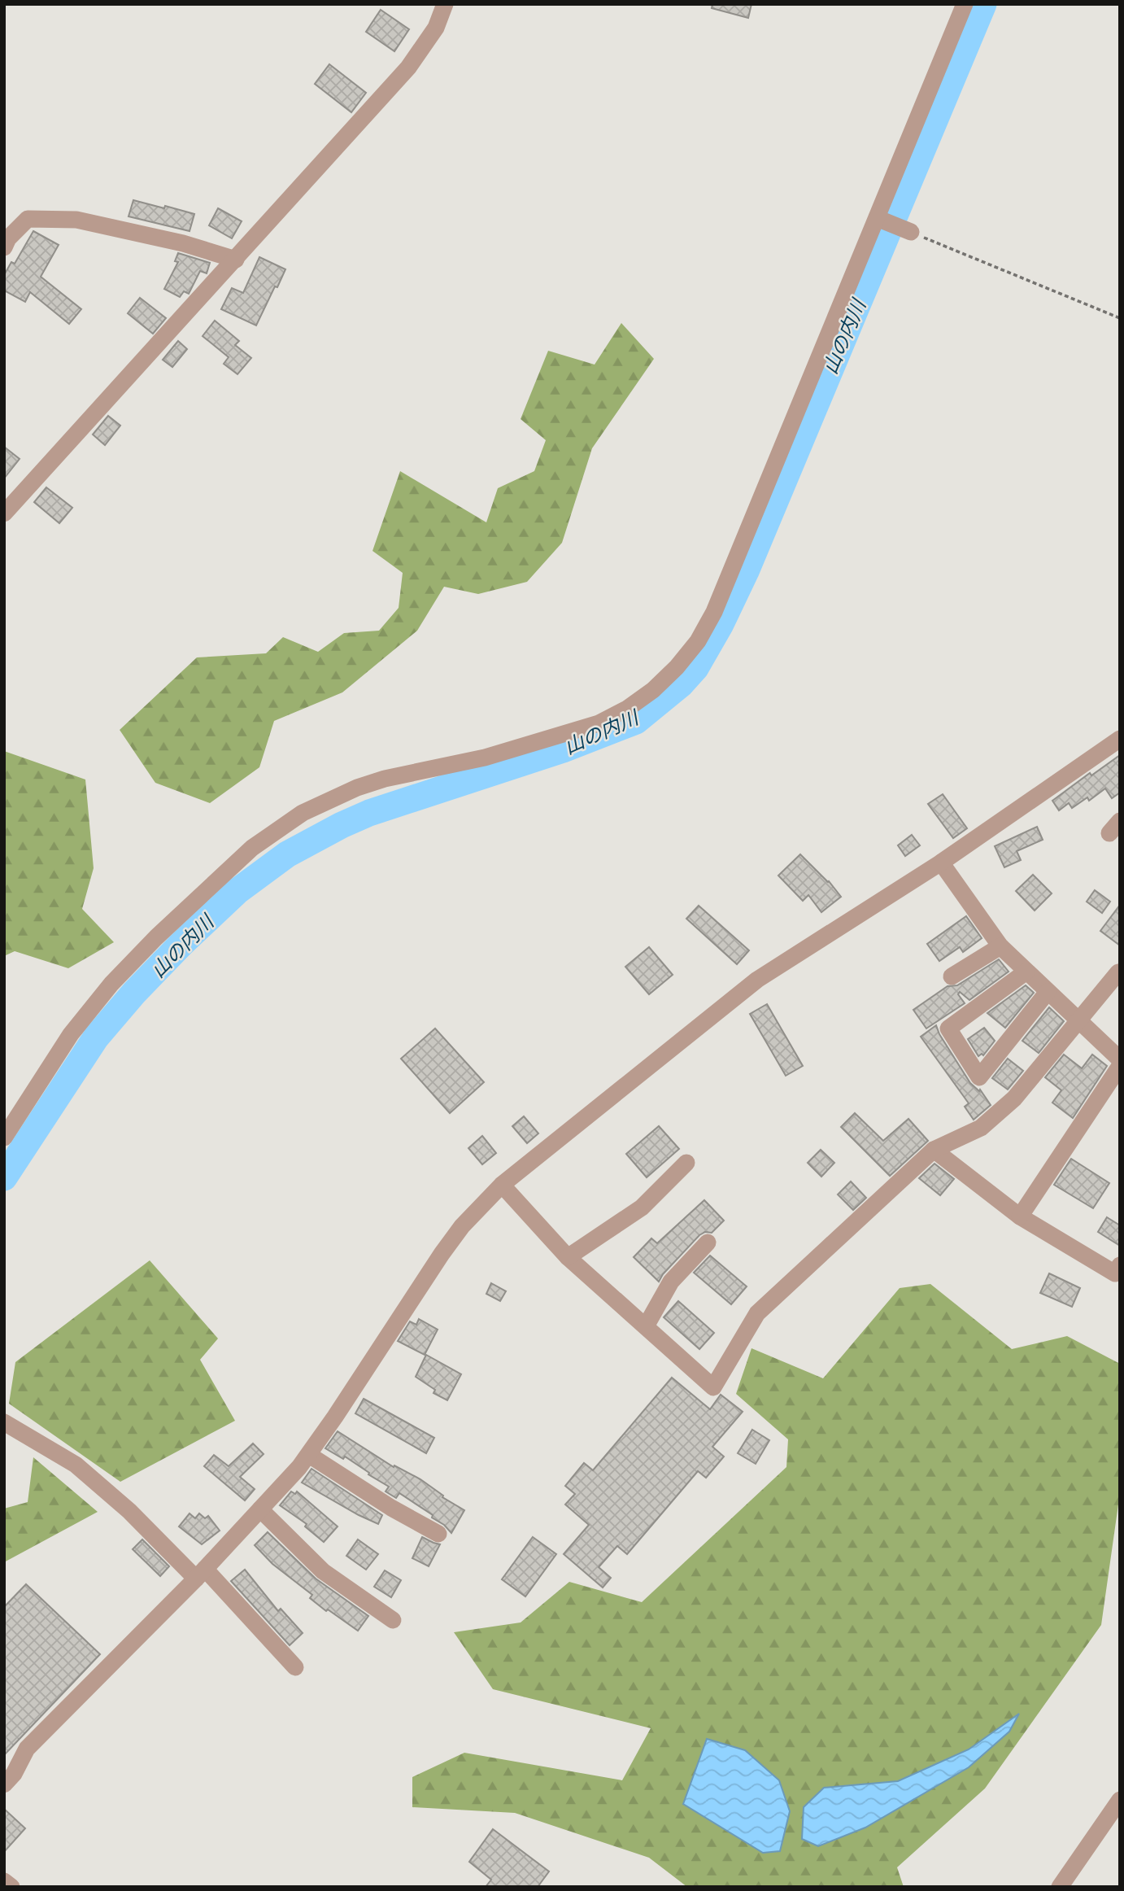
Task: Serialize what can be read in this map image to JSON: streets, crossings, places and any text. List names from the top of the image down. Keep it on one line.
{"water":["山の内川"]}
